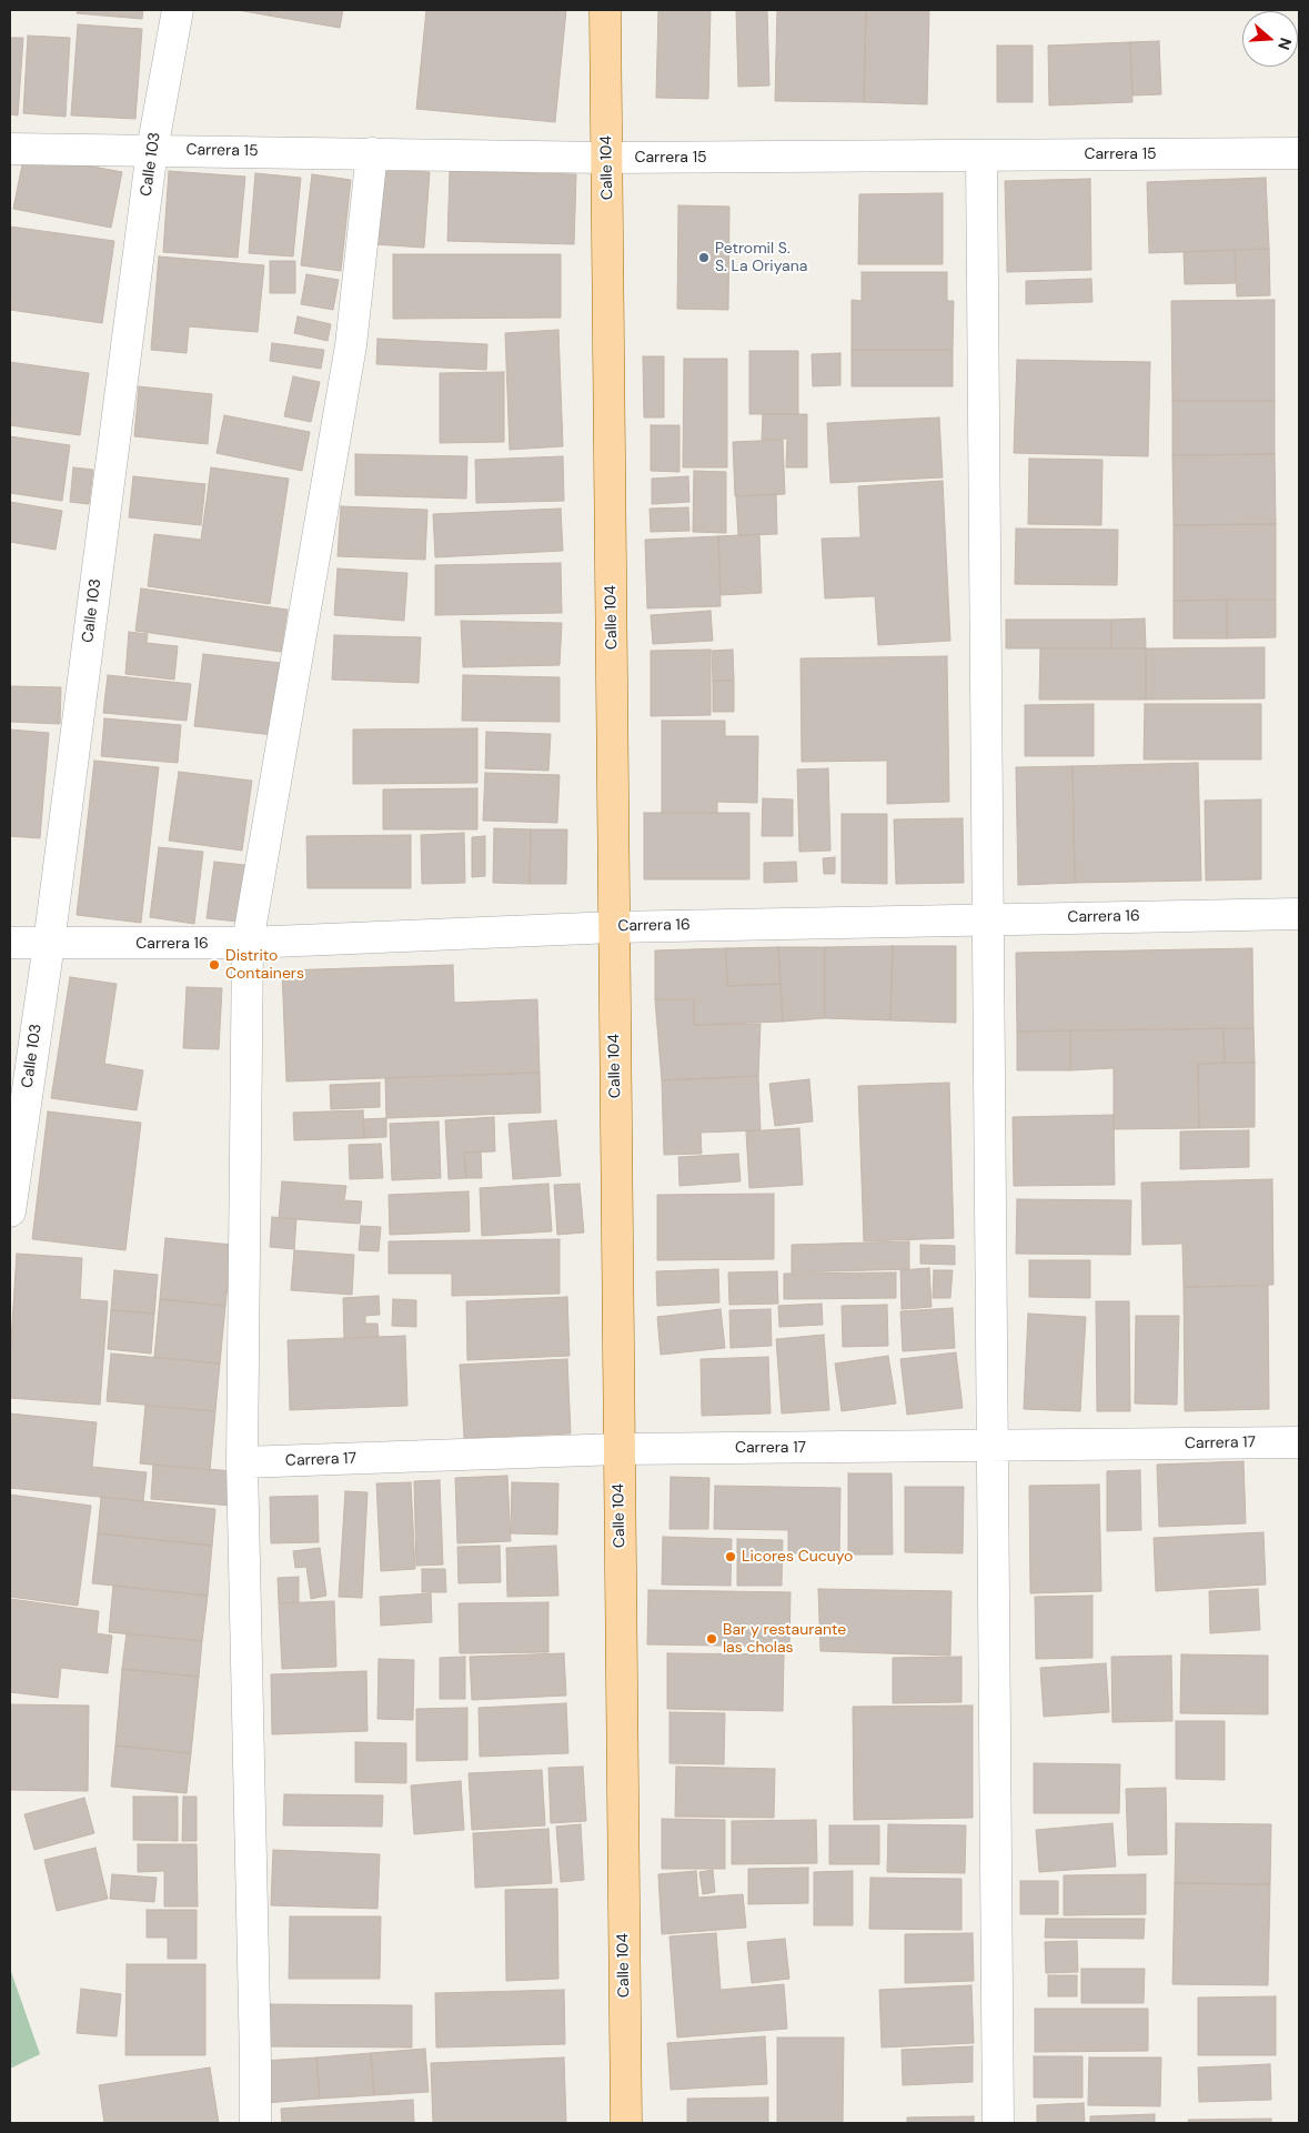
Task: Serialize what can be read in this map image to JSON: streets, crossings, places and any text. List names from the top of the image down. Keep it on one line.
{"streets":{"main road":["Calle 104"],"street":["Carrera 15","Calle 103","Carrera 16","Carrera 17"]},"crossings":[["Carrera 15","Calle 103"],["Carrera 15","Calle 104"],["Calle 103","Carrera 16"],["Calle 104","Carrera 16"],["Calle 104","Carrera 17"]],"places":["Petromil S. S. La Oriyana","Distrito Containers","Licores Cucuyo","Bar y restaurante las cholas"],"north":"right"}
